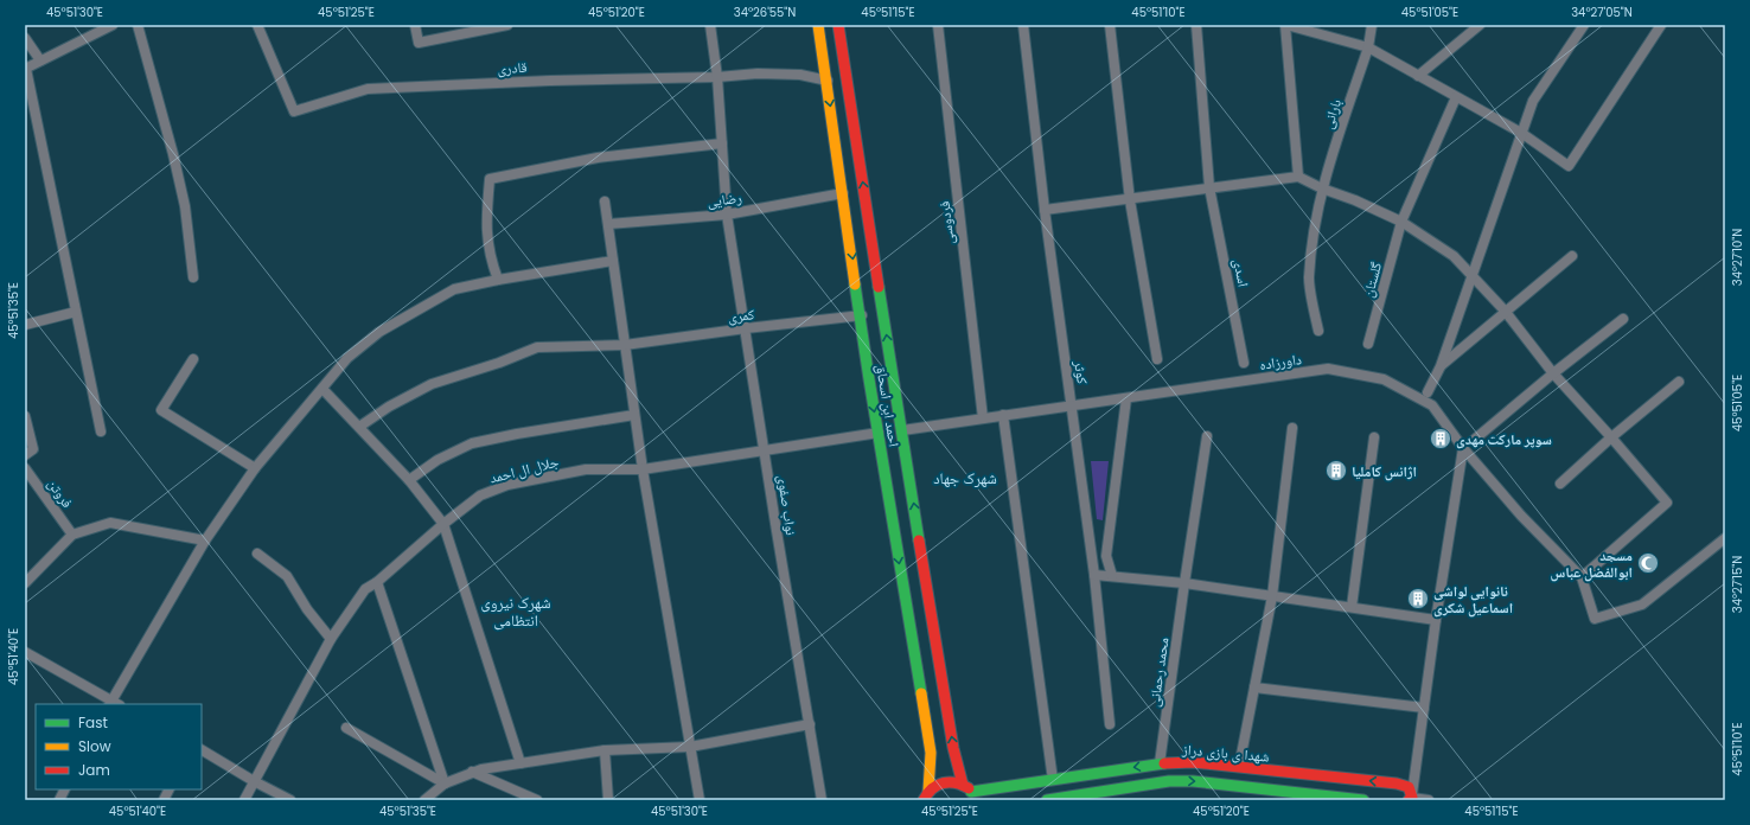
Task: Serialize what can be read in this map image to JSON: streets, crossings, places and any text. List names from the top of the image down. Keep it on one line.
{"streets":{"main road":["احمد ابن اسحاق","شهدا ی بازی دراز"],"street":["قادری","بارانی","رضایی","فردوسی","اسدی","گلستان","کمری","داورزاده","کوثر","جلال ال احمد","فروتن","نواب صفوی","محمد رحمانی"]},"crossings":[["قادری","احمد ابن اسحاق"],["قادری","نواب صفوی"],["رضایی","احمد ابن اسحاق"],["رضایی","نواب صفوی"],["فردوسی","داورزاده"],["کمری","احمد ابن اسحاق"],["کمری","نواب صفوی"],["داورزاده","کوثر"],["داورزاده","احمد ابن اسحاق"],["احمد ابن اسحاق","جلال ال احمد"],["احمد ابن اسحاق","شهدا ی بازی دراز"],["جلال ال احمد","نواب صفوی"],["محمد رحمانی","شهدا ی بازی دراز"]],"districts":["شهرک جهاد","شهرک نیروی انتظامی"],"places":{"building":["سوپر مارکت مهدی","اژانس کاملیا","نانوایی لواشی اسماعیل شکری"],"mosque":["مسجد ابوالفضل عباس"]},"legend":["Fast","Slow","Jam"],"coordinates":["45°51'30\"E","45°51'25\"E","45°51'20\"E","34°26'55\"N","45°51'15\"E","45°51'10\"E","45°51'05\"E","34°27'05\"N","34°27'10\"N","45°51'35\"E","34°27'15\"N","45°51'40\"E"]}
